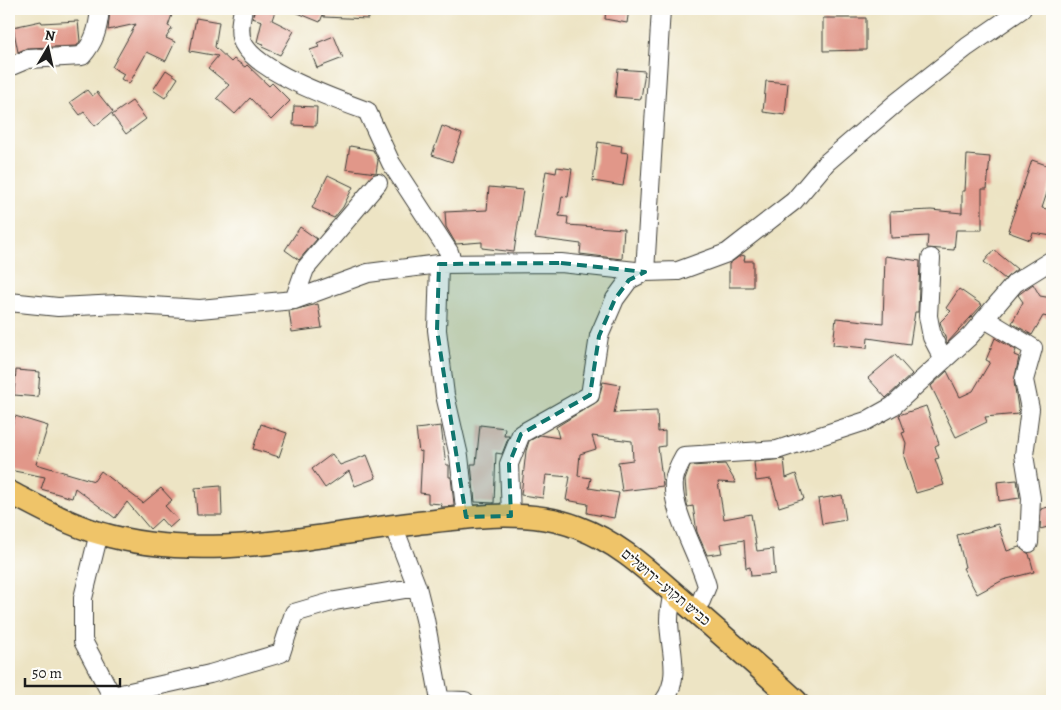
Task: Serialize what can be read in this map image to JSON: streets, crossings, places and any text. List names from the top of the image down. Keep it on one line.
{"streets":{"main road":["כביש תקוע–ירושלים"]},"scale_bar":"50 m","north":"top"}
